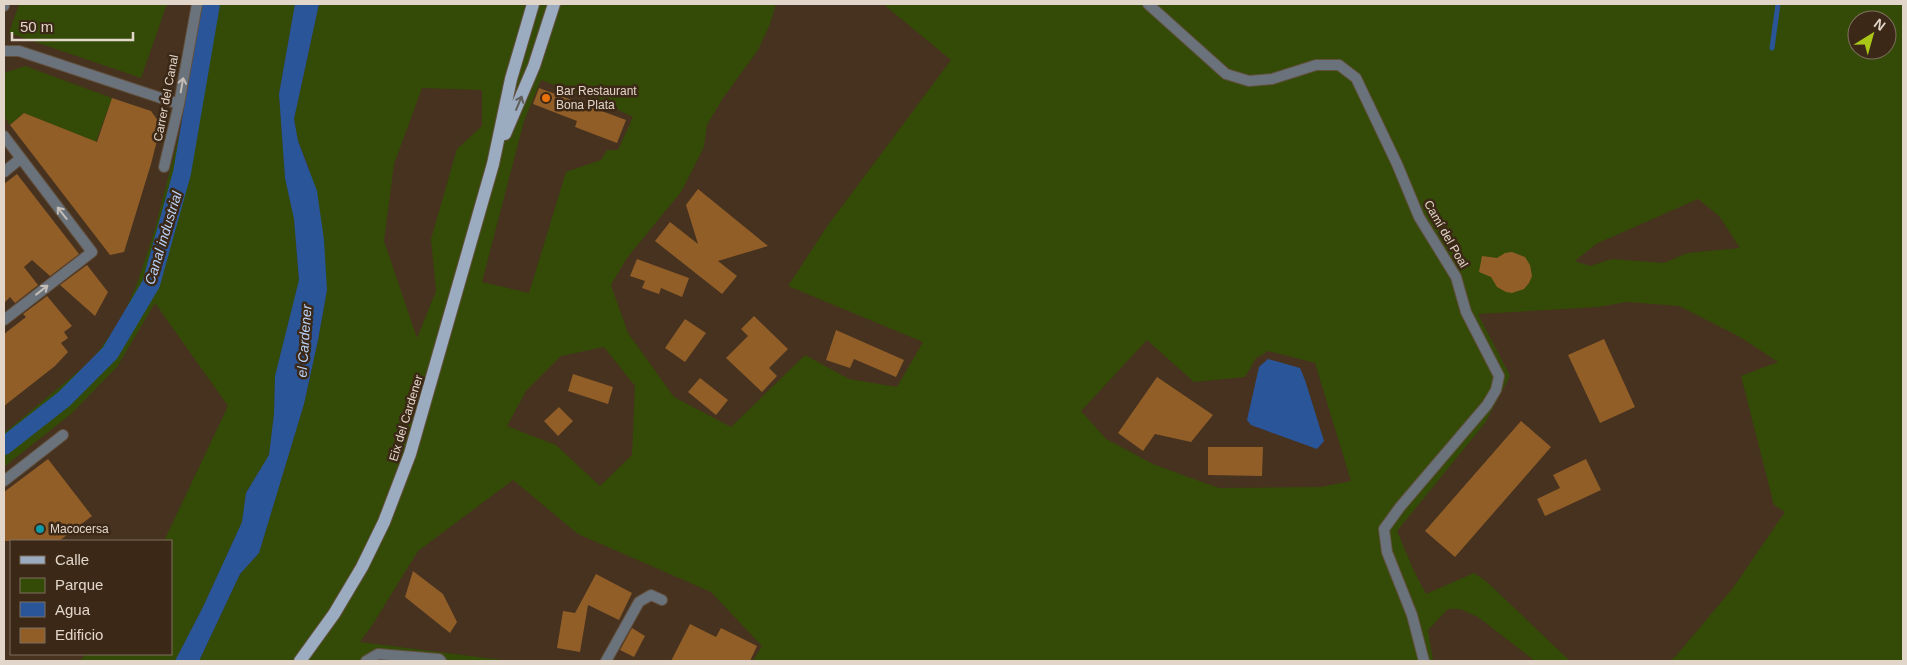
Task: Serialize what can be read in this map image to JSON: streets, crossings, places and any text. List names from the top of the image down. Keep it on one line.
{"streets":{"main road":["Eix del Cardener"],"street":["Carrer del Canal","Camí del Poal"]},"one_way":["Carrer del Canal"],"water":["Canal industrial","el Cardener"],"places":["Bar Restaurant Bona Plata","Macocersa"],"legend":["Calle","Parque","Agua","Edificio"],"scale_bar":"50 m","north":"top right"}
